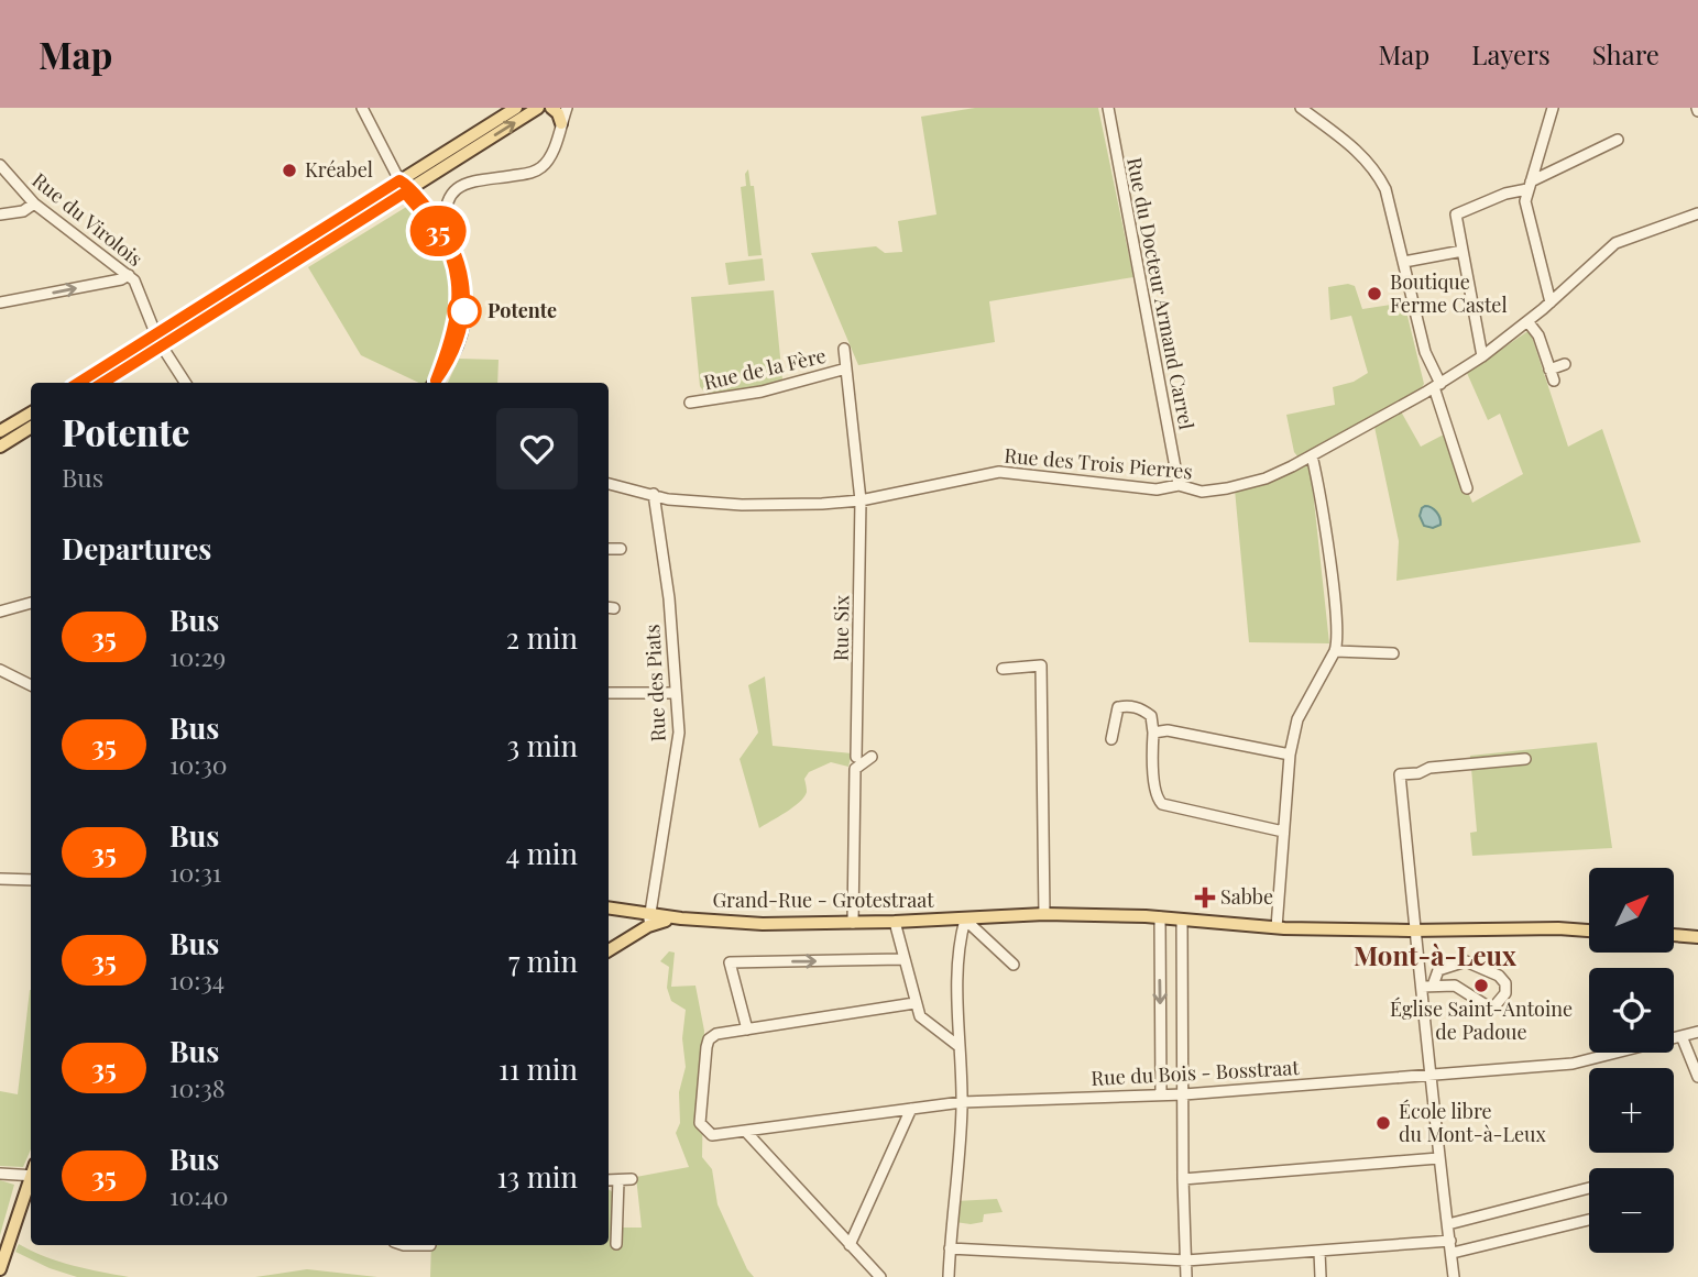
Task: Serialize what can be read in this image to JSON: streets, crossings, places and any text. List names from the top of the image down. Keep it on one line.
{"streets":{"main road":["Grand-Rue - Grotestraat"],"street":["Rue du Virolois","Rue du Docteur Armand Carrel","Rue de la Fère","Rue des Trois Pierres","Rue Six","Rue des Piats","Rue du Bois - Bosstraat"]},"crossings":[["Rue du Docteur Armand Carrel","Rue des Trois Pierres"],["Rue de la Fère","Rue des Trois Pierres"],["Rue de la Fère","Rue Six"],["Rue des Trois Pierres","Rue Six"],["Rue des Trois Pierres","Rue des Piats"],["Rue des Piats","Grand-Rue - Grotestraat"]],"districts":["Mont-à-Leux"],"places":{"other":["Kréabel","Boutique Ferme Castel","Potente","Église Saint-Antoine de Padoue","École libre du Mont-à-Leux"],"health":["Sabbe"]},"lines":["bus line 35"],"north":"top right","page":{"header":"Map","nav":["Map","Layers","Share"],"on_map":"35","heading":[["Potente","Bus"],"Departures"],"list":[{"mark":"35","name":"Bus","note":"10:29","value":"2 min"},{"mark":"35","name":"Bus","note":"10:30","value":"3 min"},{"mark":"35","name":"Bus","note":"10:31","value":"4 min"},{"mark":"35","name":"Bus","note":"10:34","value":"7 min"},{"mark":"35","name":"Bus","note":"10:38","value":"11 min"},{"mark":"35","name":"Bus","note":"10:40","value":"13 min"}],"map_buttons":["+","−"]}}
